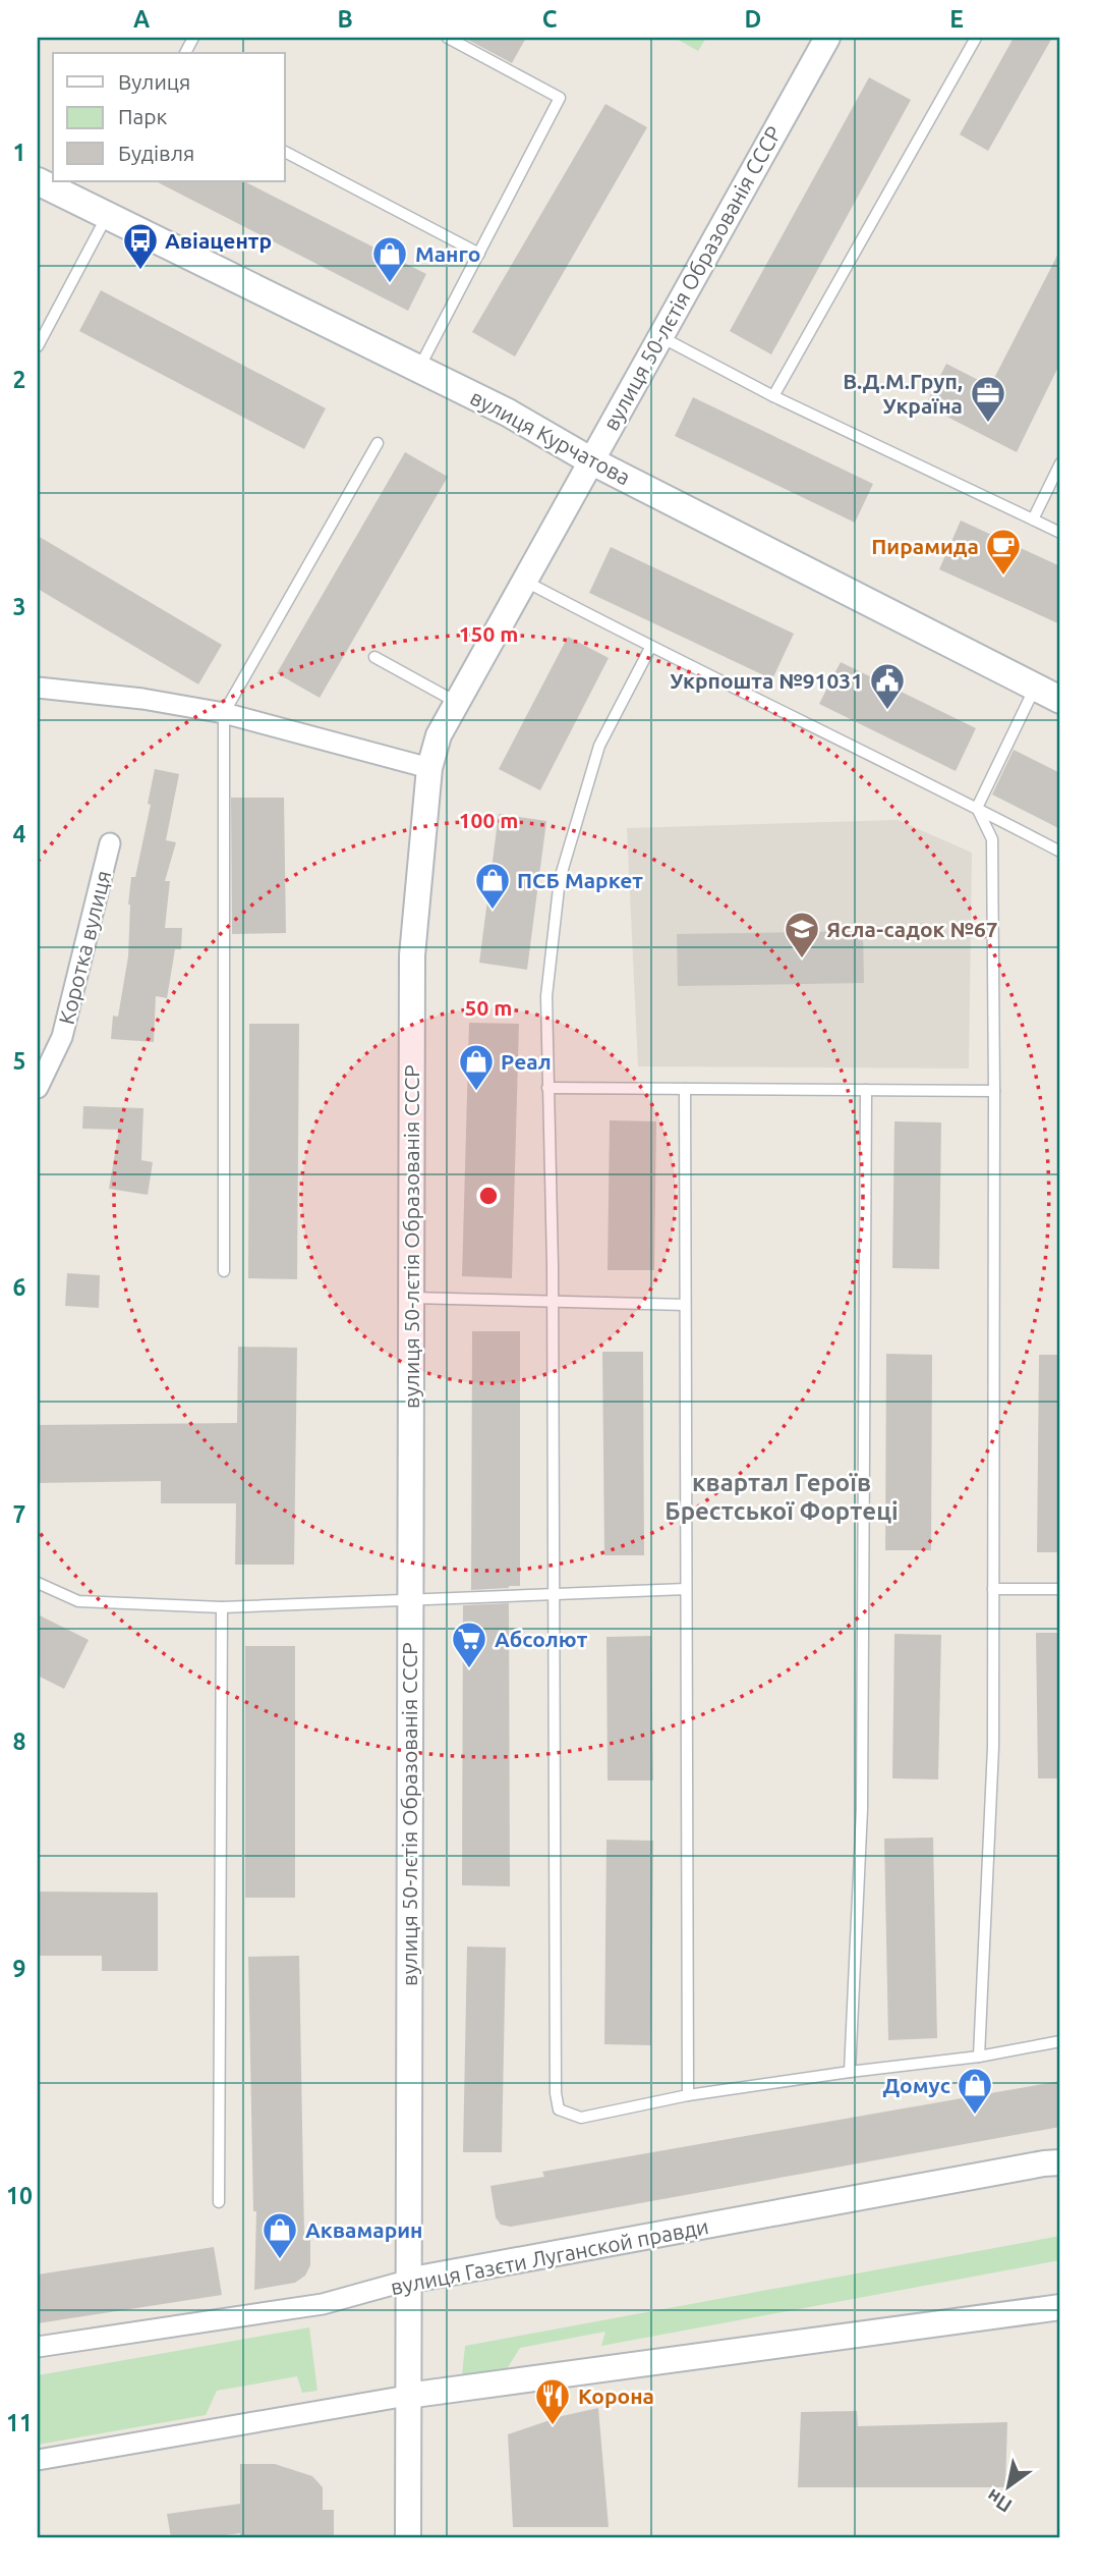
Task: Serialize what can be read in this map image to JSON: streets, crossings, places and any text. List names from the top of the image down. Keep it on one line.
{"streets":{"main road":["вулиця Курчатова"],"street":["вулиця 50-лєтія Образованія СССР","Коротка вулиця","вулиця Газєти Луганской правди"]},"crossings":[["вулиця 50-лєтія Образованія СССР","вулиця Курчатова"],["вулиця 50-лєтія Образованія СССР","вулиця Газєти Луганской правди"]],"districts":["квартал Героїв Брестської Фортеці"],"places":{"bus stop":["Авіацентр"],"shop":["Манго","ПСБ Маркет","Реал","Домус","Аквамарин"],"office":["В.Д.М.Груп, Україна"],"cafe":["Пирамида"],"public building":["Укрпошта №91031"],"school or university":["Ясла-садок №67"],"supermarket":["Абсолют"],"restaurant":["Корона"]},"legend":["Вулиця","Парк","Будівля"],"north":"bottom left","grid":{"columns":["A","B","C","D","E"],"rows":["1","2","3","4","5","6","7","8","9","10","11"]},"rings":["150 m","100 m","50 m"]}
